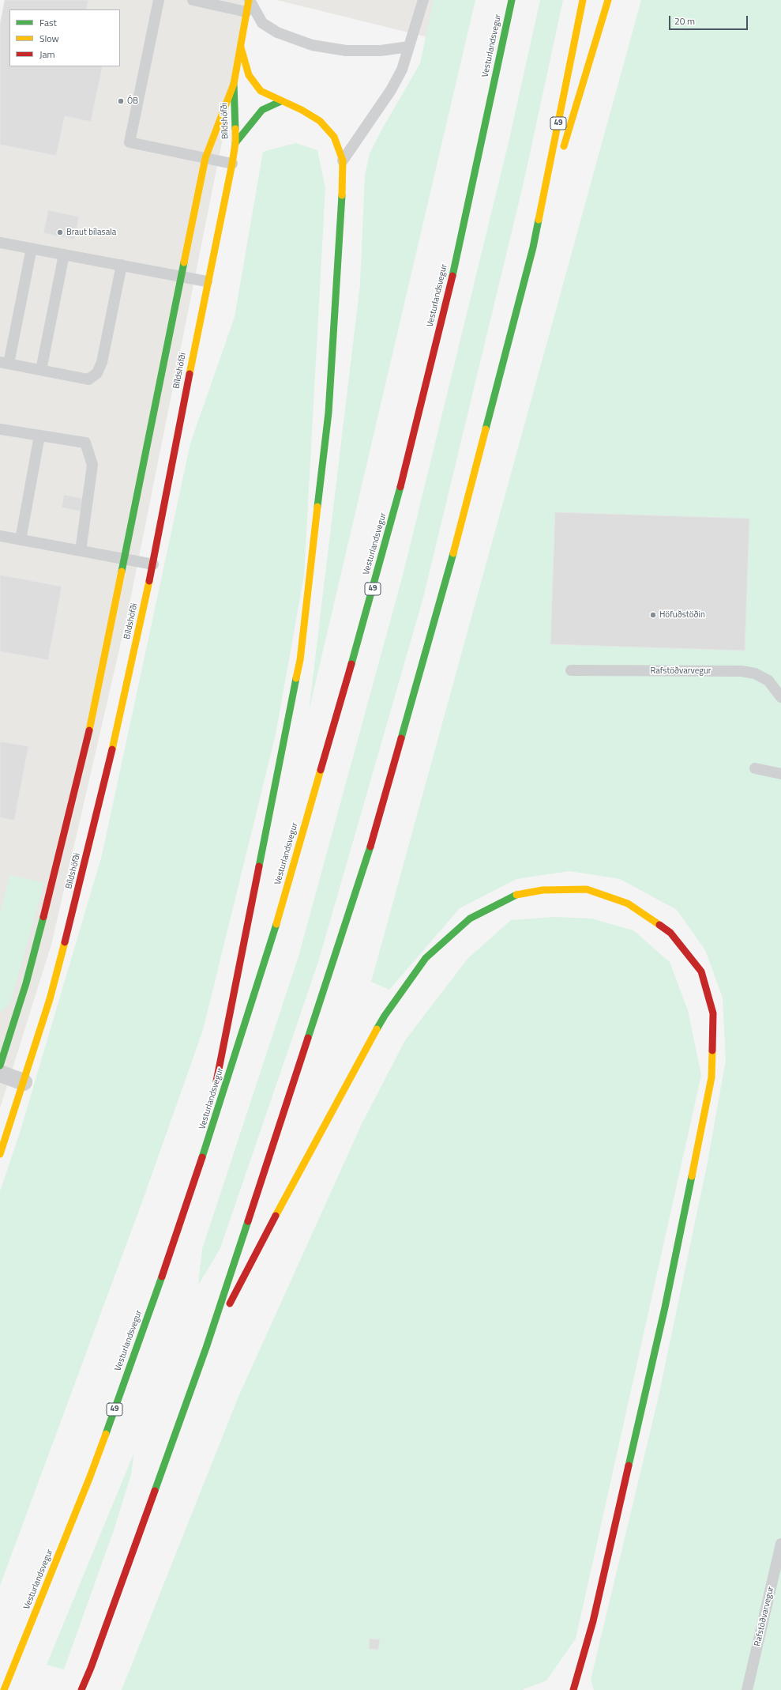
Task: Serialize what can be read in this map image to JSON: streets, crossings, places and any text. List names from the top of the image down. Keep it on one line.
{"streets":{"main road":["Vesturlandsvegur","Bíldshöfði","49"],"lane":["Rafstöðvarvegur"]},"places":["ÓB","Braut bílasala","Höfuðstöðin"],"legend":["Fast","Slow","Jam"],"scale_bar":"20 m"}
